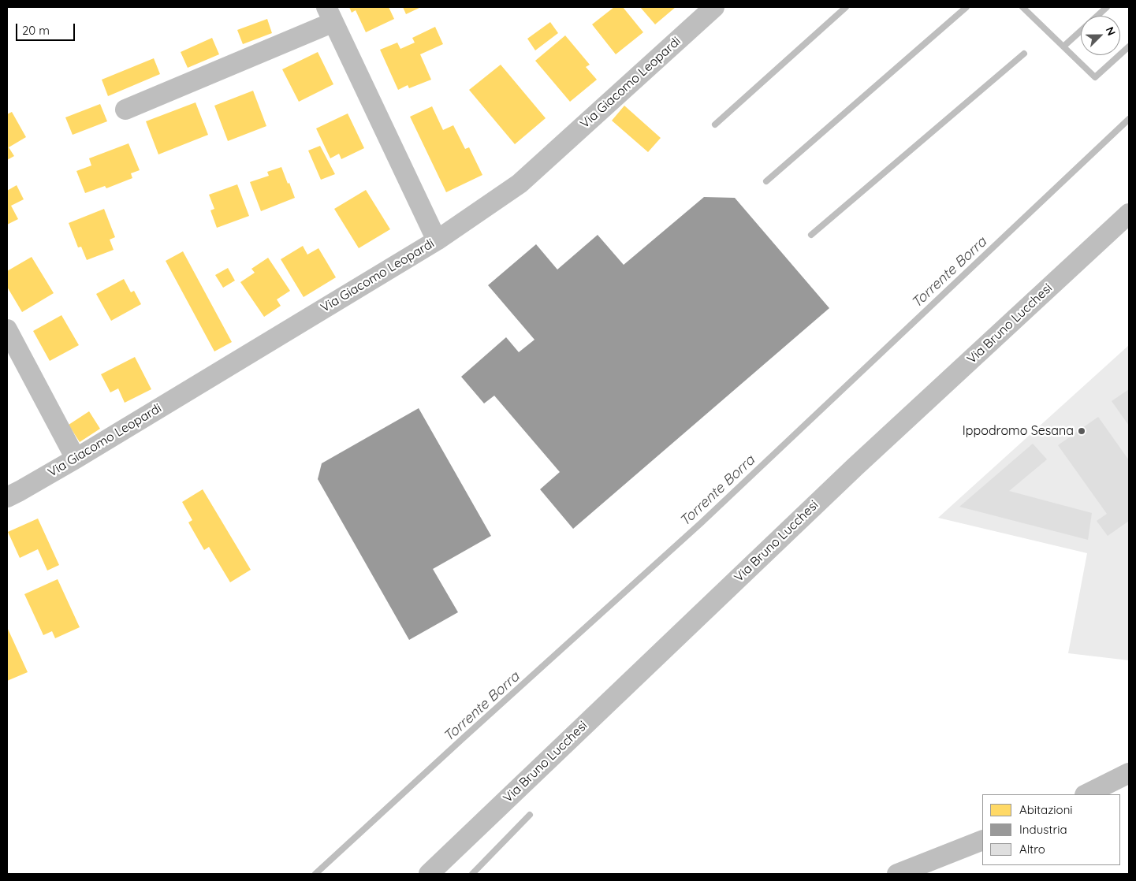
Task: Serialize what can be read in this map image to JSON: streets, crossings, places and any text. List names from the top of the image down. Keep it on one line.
{"streets":{"street":["Via Giacomo Leopardi","Via Bruno Lucchesi"]},"water":["Torrente Borra"],"places":["Ippodromo Sesana"],"legend":["Abitazioni","Industria","Altro"],"scale_bar":"20 m","north":"top right"}
